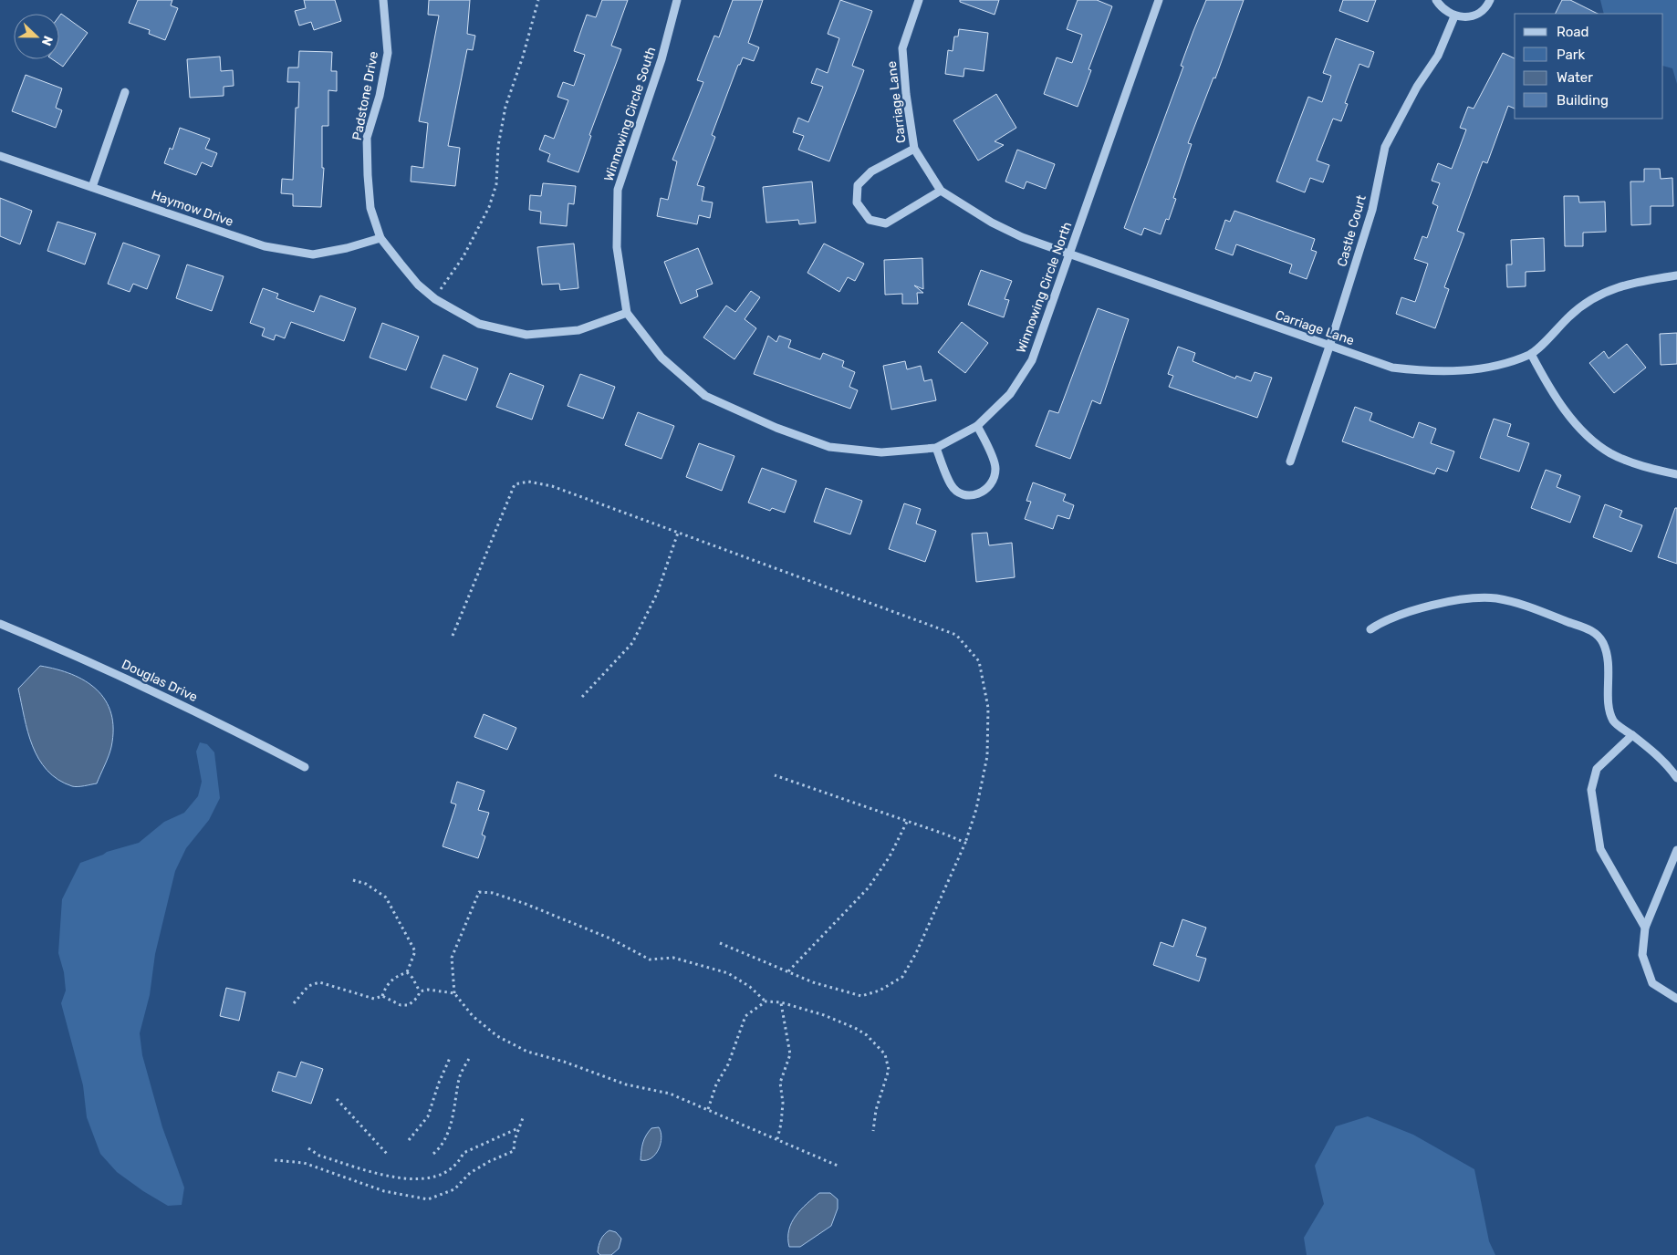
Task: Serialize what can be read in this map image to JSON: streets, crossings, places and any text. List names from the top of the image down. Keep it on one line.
{"streets":{"street":["Padstone Drive","Carriage Lane","Winnowing Circle South","Haymow Drive","Castle Court","Winnowing Circle North","Douglas Drive"]},"crossings":[["Padstone Drive","Winnowing Circle South"],["Padstone Drive","Haymow Drive"],["Carriage Lane","Castle Court"],["Carriage Lane","Winnowing Circle North"],["Winnowing Circle South","Winnowing Circle North"]],"legend":["Road","Park","Water","Building"],"north":"right"}
